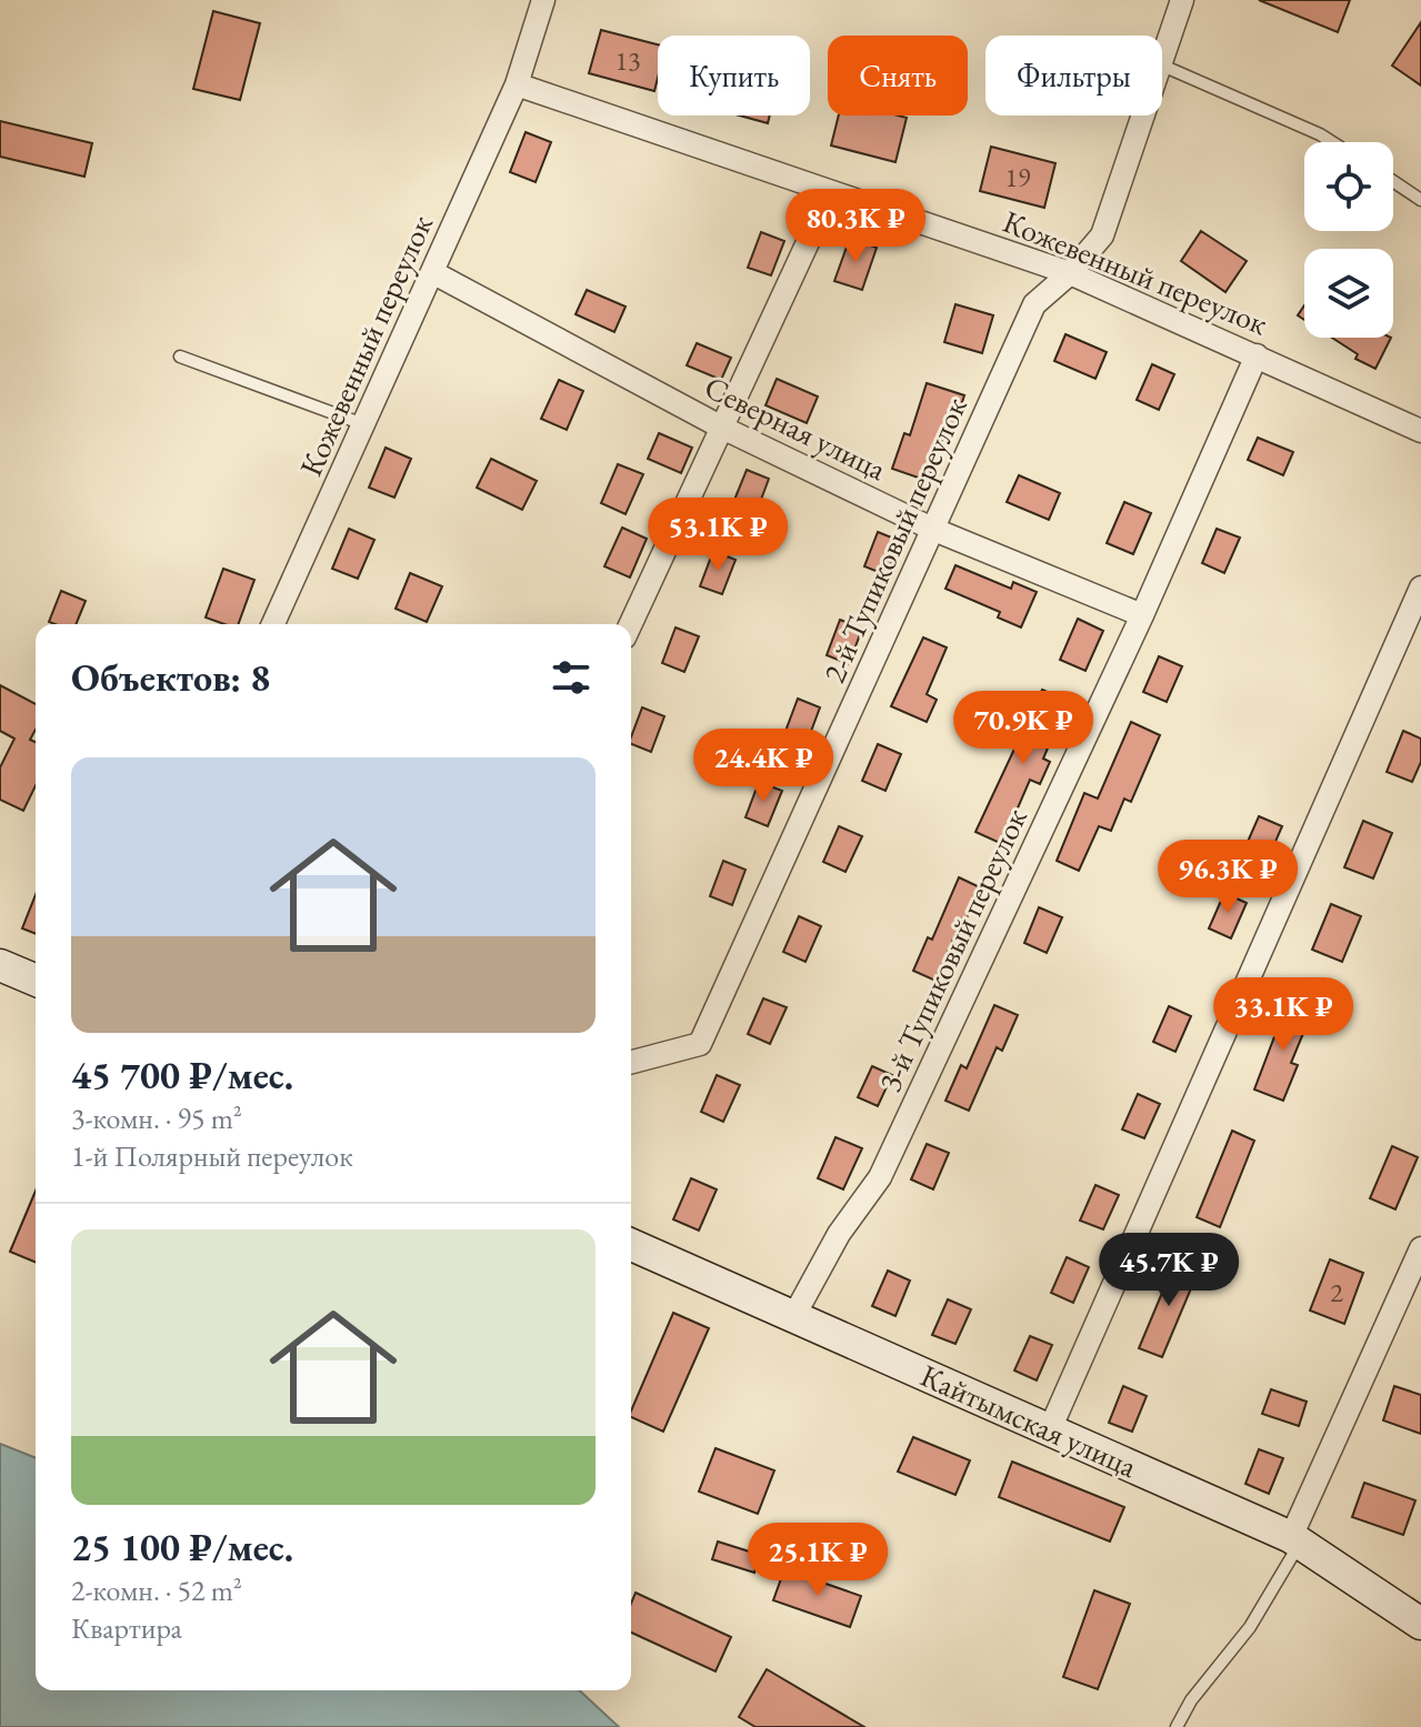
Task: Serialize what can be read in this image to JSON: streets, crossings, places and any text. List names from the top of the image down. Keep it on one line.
{"streets":{"street":["Кожевенный переулок","Северная улица","2-й Тупиковый переулок","3-й Тупиковый переулок","Кайтымская улица"]},"crossings":[["Кожевенный переулок","Северная улица"],["Кожевенный переулок","2-й Тупиковый переулок"],["Кожевенный переулок","3-й Тупиковый переулок"],["Северная улица","2-й Тупиковый переулок"],["Северная улица","3-й Тупиковый переулок"],["3-й Тупиковый переулок","Кайтымская улица"]],"house_numbers":["13","19","2"],"page":{"chip":["Купить","Снять","Фильтры"],"price":["80.3K ₽","53.1K ₽","70.9K ₽","24.4K ₽","96.3K ₽","33.1K ₽","45.7K ₽","25.1K ₽"],"heading":"Объектов: 8","list":[{"name":"45 700 ₽/мес.","note":"3-комн. · 95 m² · 1-й Полярный переулок"},{"name":"25 100 ₽/мес.","note":"2-комн. · 52 m² · Квартира"}]}}
